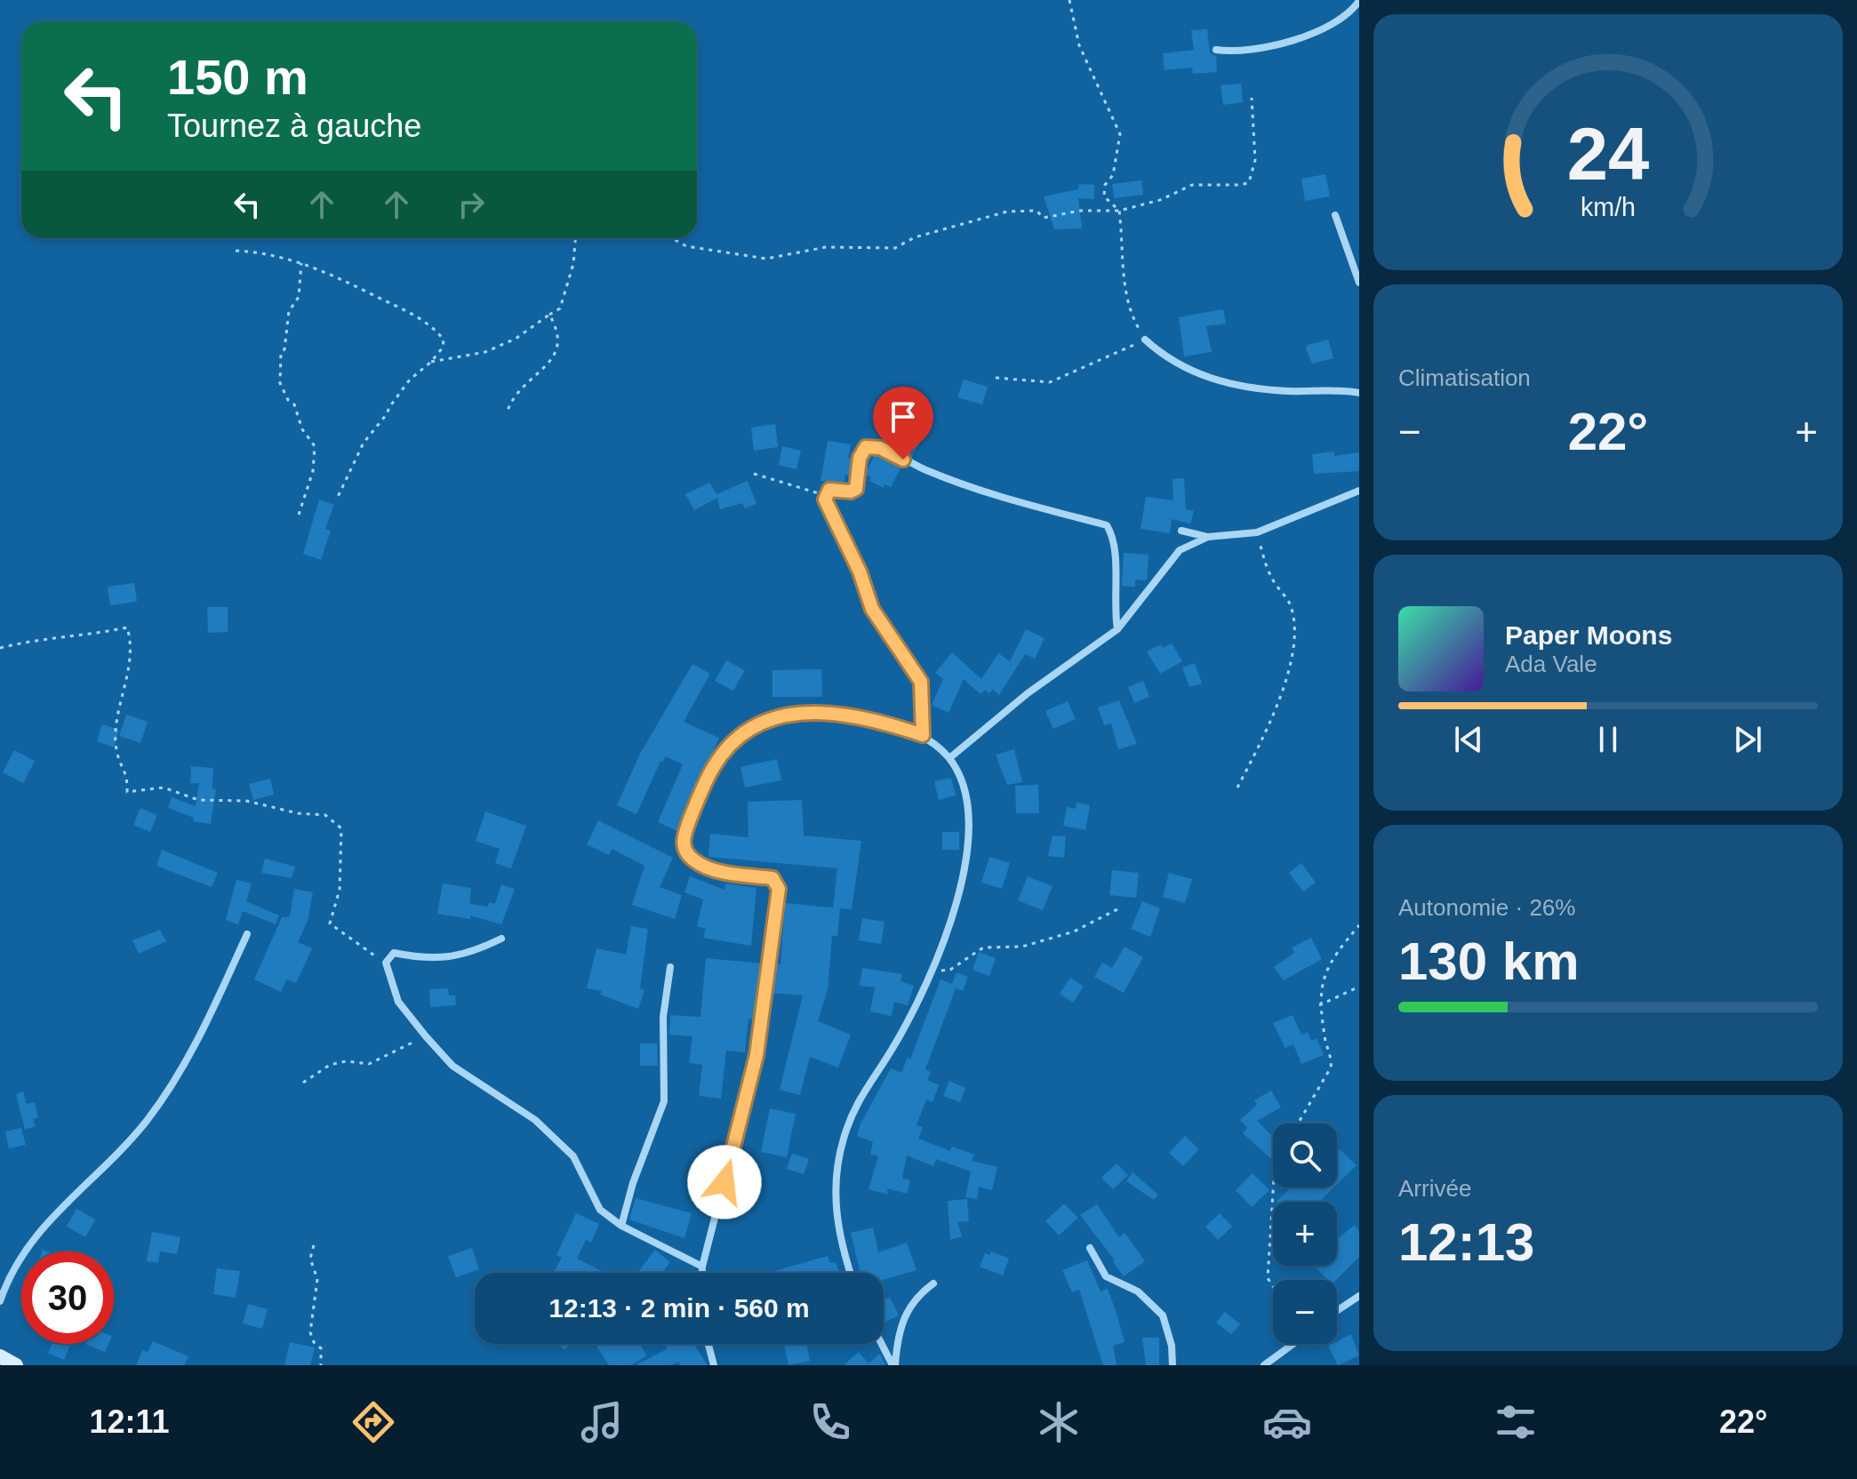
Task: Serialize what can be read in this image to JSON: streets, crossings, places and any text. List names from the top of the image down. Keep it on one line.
{"page":{"turn":["150 m","Tournez à gauche"],"tile":["Climatisation",["Autonomie · 26%","130 km"],["Arrivée","12:13"]],"heat":["−","22°","+"],"song":["Paper Moons","Ada Vale"],"map_buttons":["+","−"],"limit":"30","trip":"12:13 · 2 min · 560 m","tabs":["12:11","22°"],"gauge":["24","km/h"]}}
